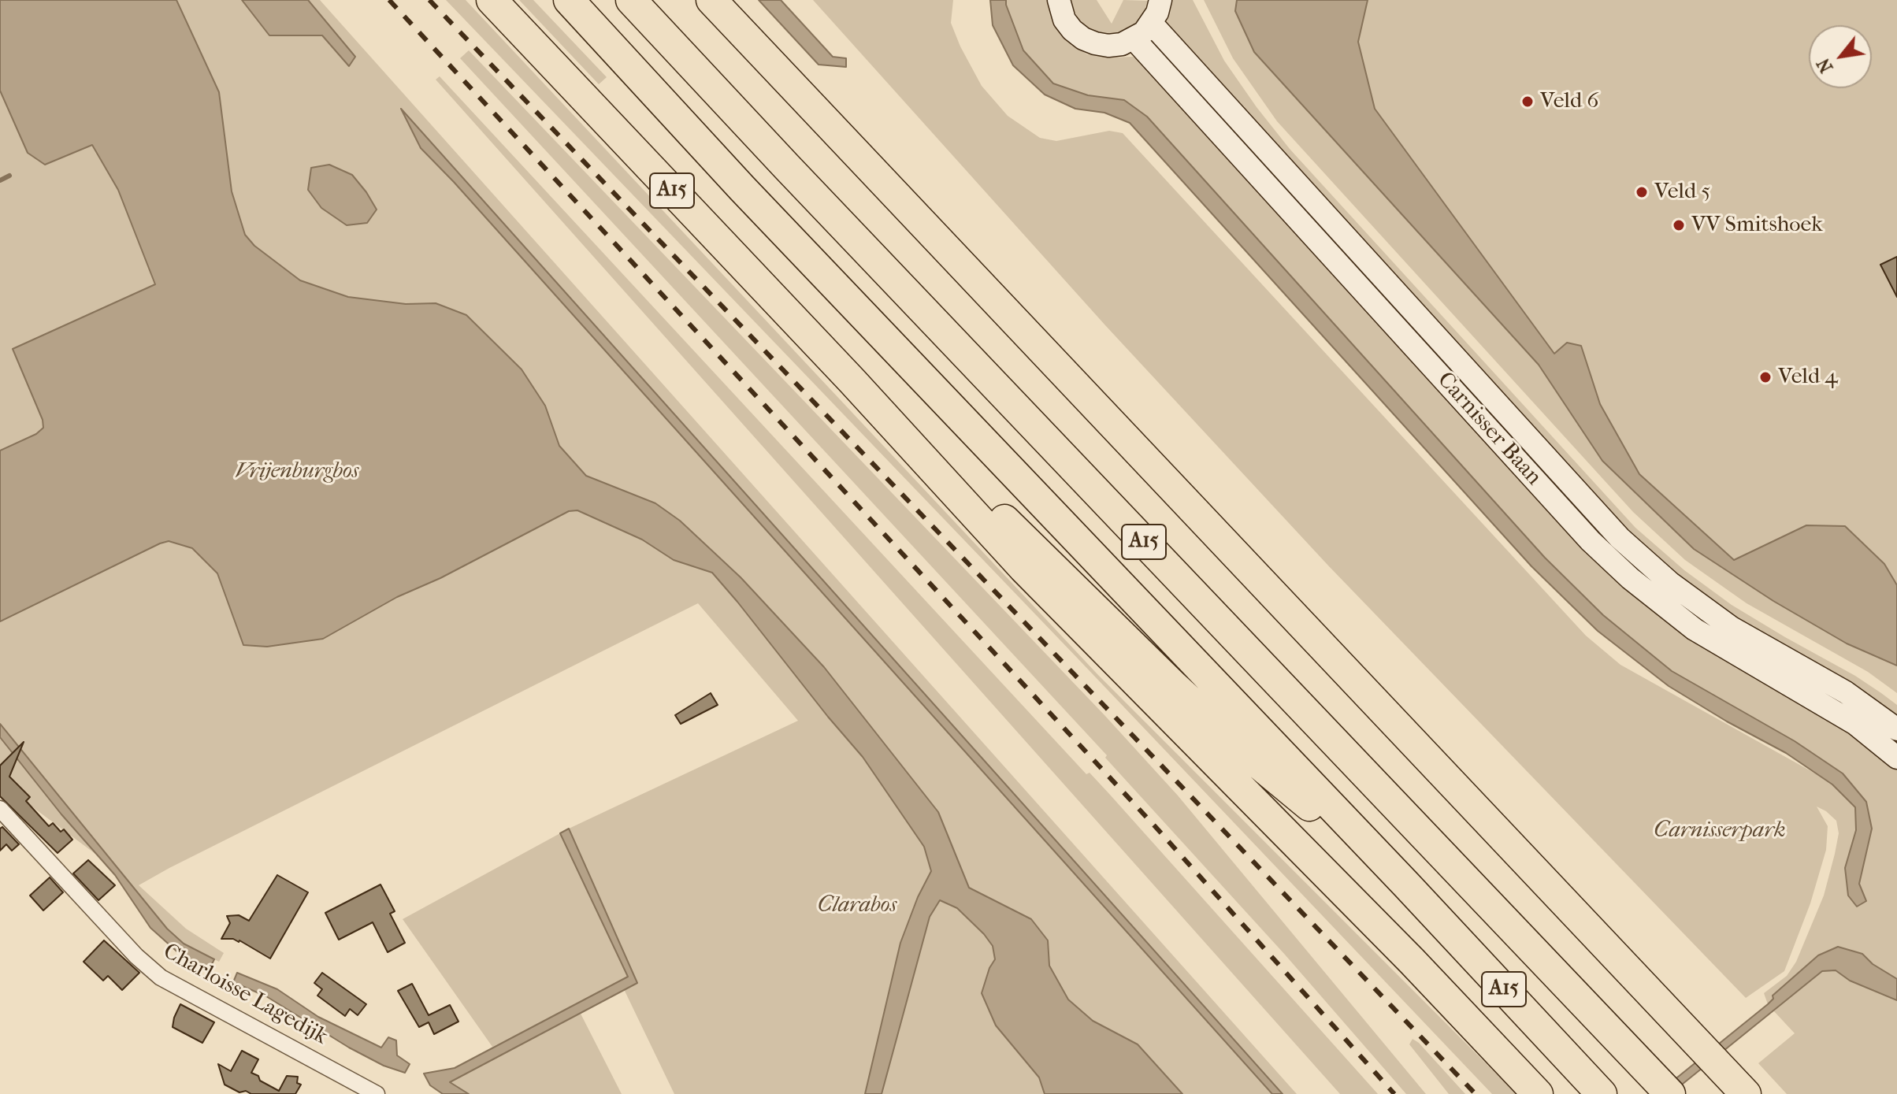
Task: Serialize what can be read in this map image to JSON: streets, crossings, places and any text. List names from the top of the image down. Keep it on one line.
{"streets":{"highway":["A15"],"main road":["Carnisser Baan"],"street":["Charloisse Lagedijk"]},"parks":["Vrijenburgbos","Carnisserpark","Clarabos"],"places":["Veld 6","Veld 5","VV Smitshoek","Veld 4"],"north":"bottom left"}
